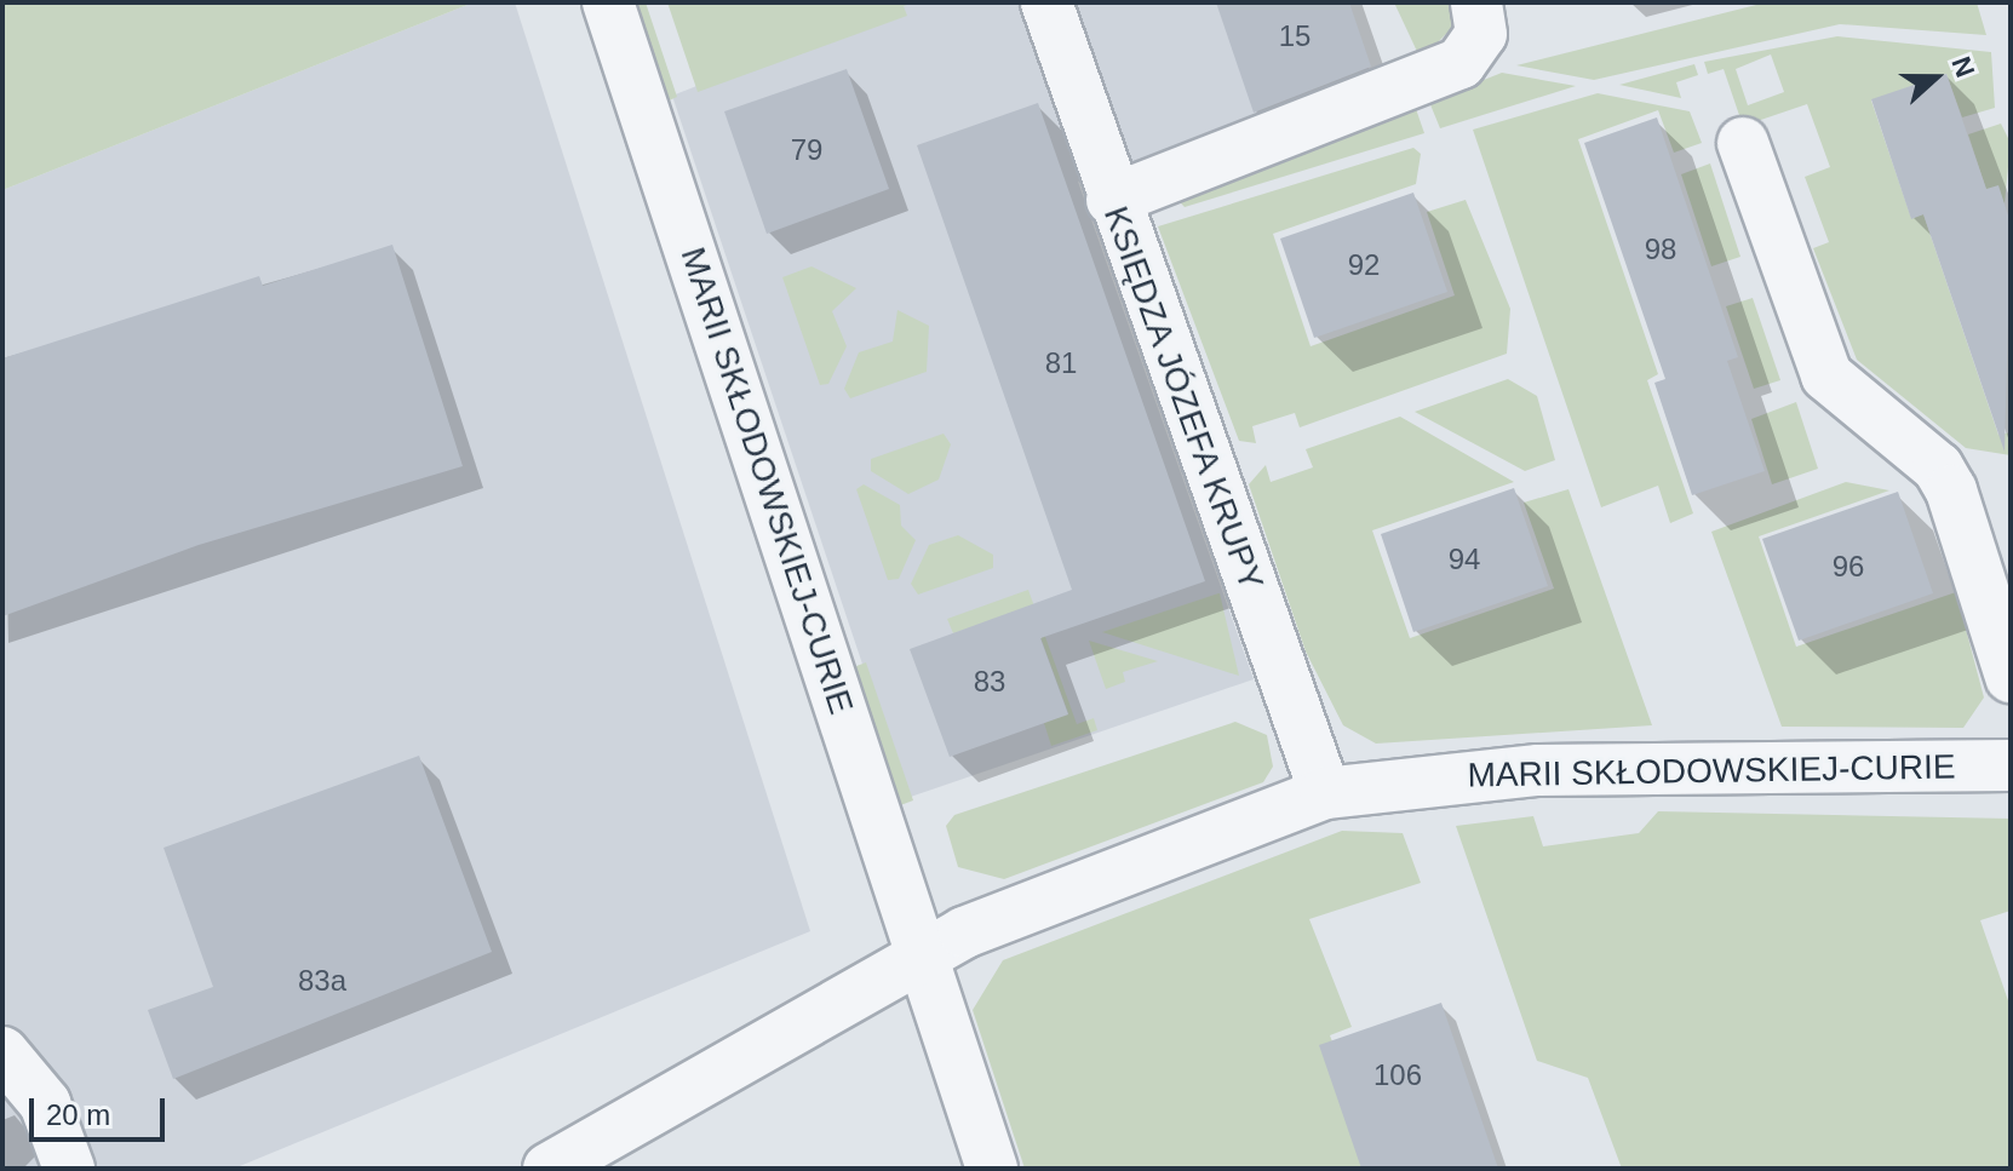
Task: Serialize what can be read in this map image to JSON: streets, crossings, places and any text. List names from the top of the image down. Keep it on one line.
{"streets":{"street":["KSIĘDZA JÓZEFA KRUPY","MARII SKŁODOWSKIEJ-CURIE"]},"crossings":[["KSIĘDZA JÓZEFA KRUPY","MARII SKŁODOWSKIEJ-CURIE"]],"house_numbers":["15","79","98","92","81","94","96","83","83a","106"],"scale_bar":"20 m","north":"right"}
